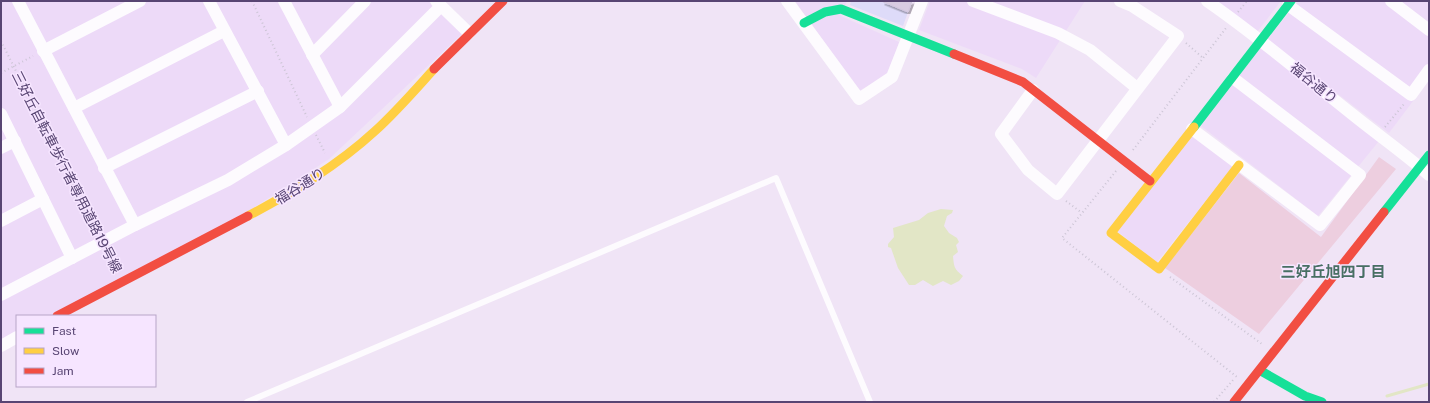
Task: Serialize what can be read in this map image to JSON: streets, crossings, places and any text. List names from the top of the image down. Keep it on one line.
{"streets":{"street":["福谷通り"],"path":["三好丘自転車歩行者専用道路19号線"]},"crossings":[["福谷通り","三好丘自転車歩行者専用道路19号線"]],"districts":["三好丘旭四丁目"],"legend":["Fast","Slow","Jam"]}
